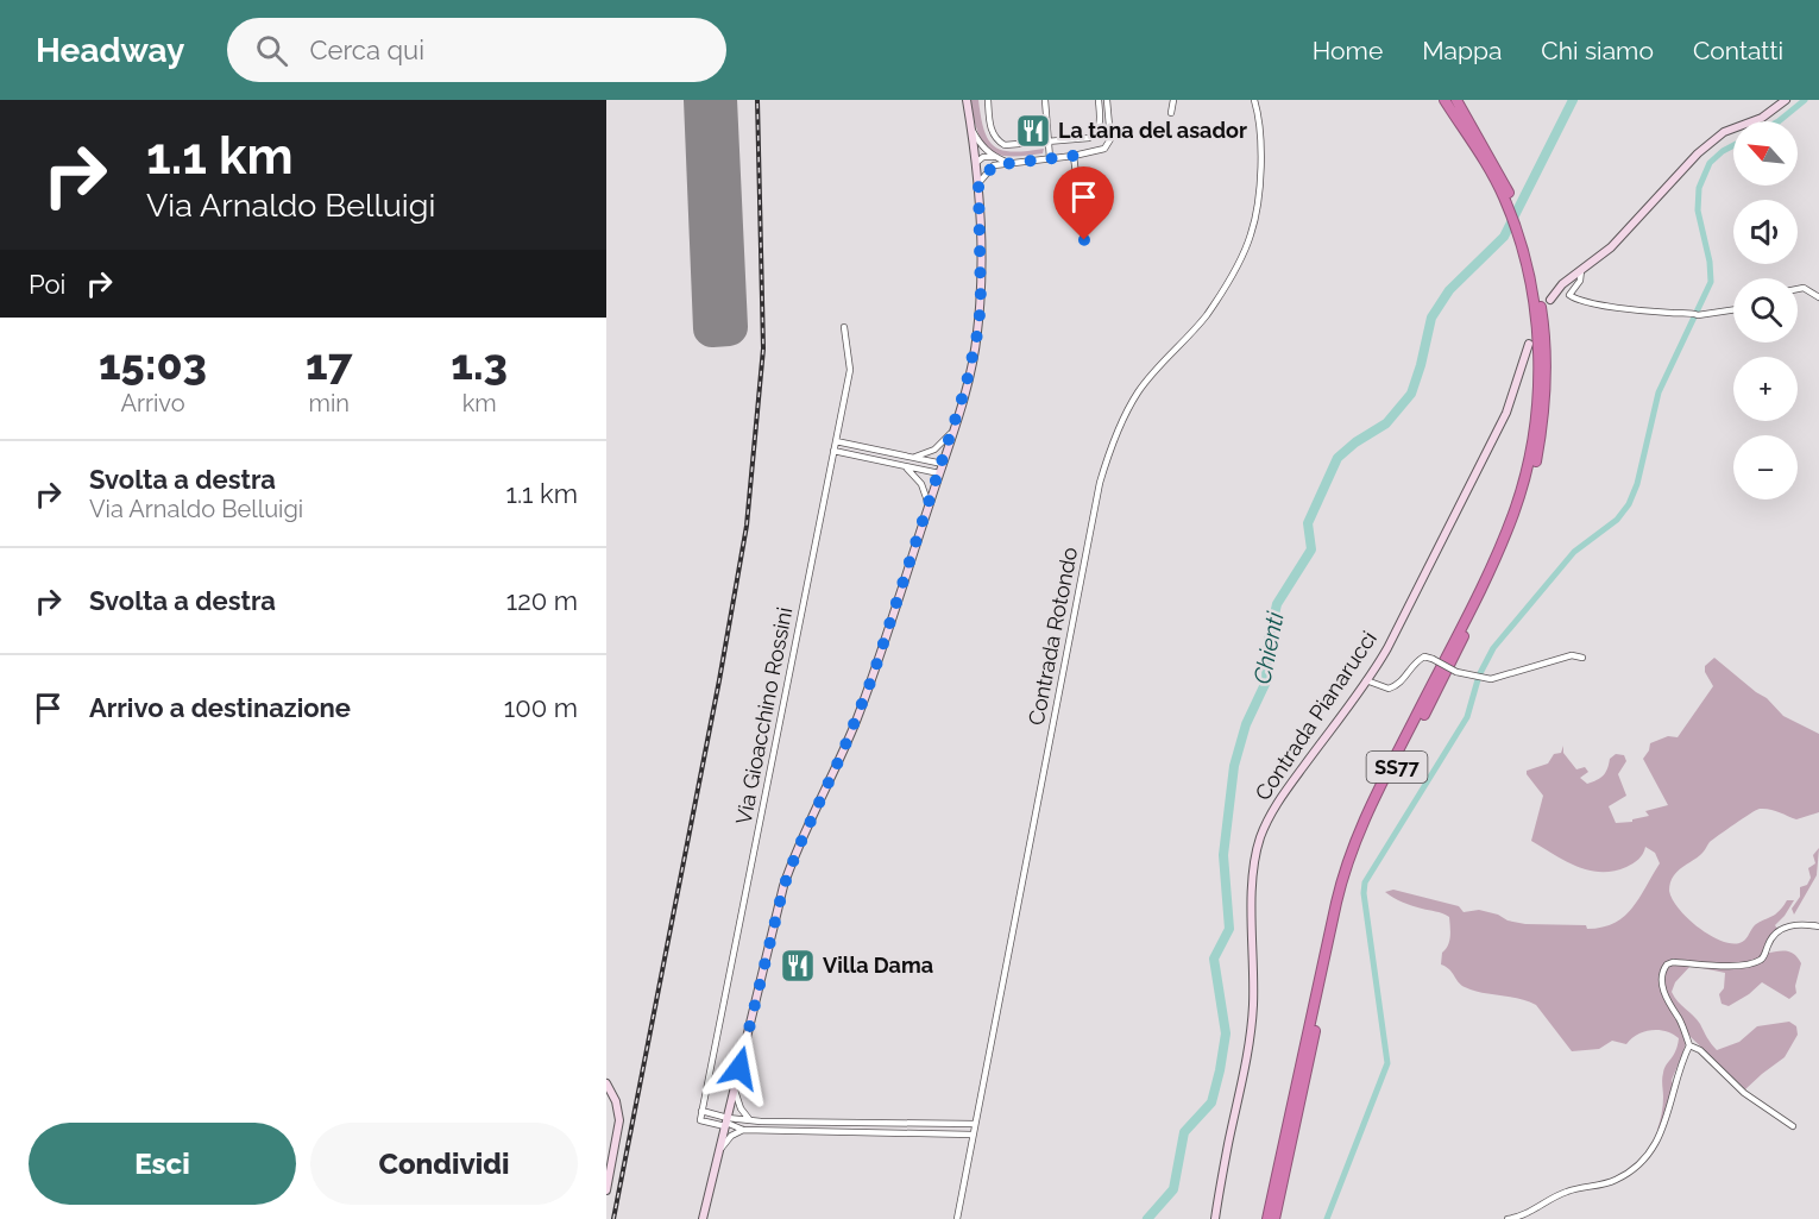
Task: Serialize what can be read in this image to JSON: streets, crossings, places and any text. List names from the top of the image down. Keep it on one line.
{"streets":{"highway":["SS77"],"street":["Contrada Rotondo","Via Gioacchino Rossini","Contrada Pianarucci"]},"water":["Chienti"],"places":{"restaurant":["La tana del asador","Villa Dama"]},"north":"top left","page":{"header":"Headway","search":"Cerca qui","nav":["Home","Mappa","Chi siamo","Contatti"],"turn":["1.1 km","Via Arnaldo Belluigi"],"map_buttons":["+","−"],"then":"Poi","eta":["15:03","Arrivo","17","min","1.3","km"],"list":[{"name":"Svolta a destra","note":"Via Arnaldo Belluigi","value":"1.1 km"},{"name":"Svolta a destra","value":"120 m"},{"name":"Arrivo a destinazione","value":"100 m"}],"buttons":["Esci","Condividi"]}}
